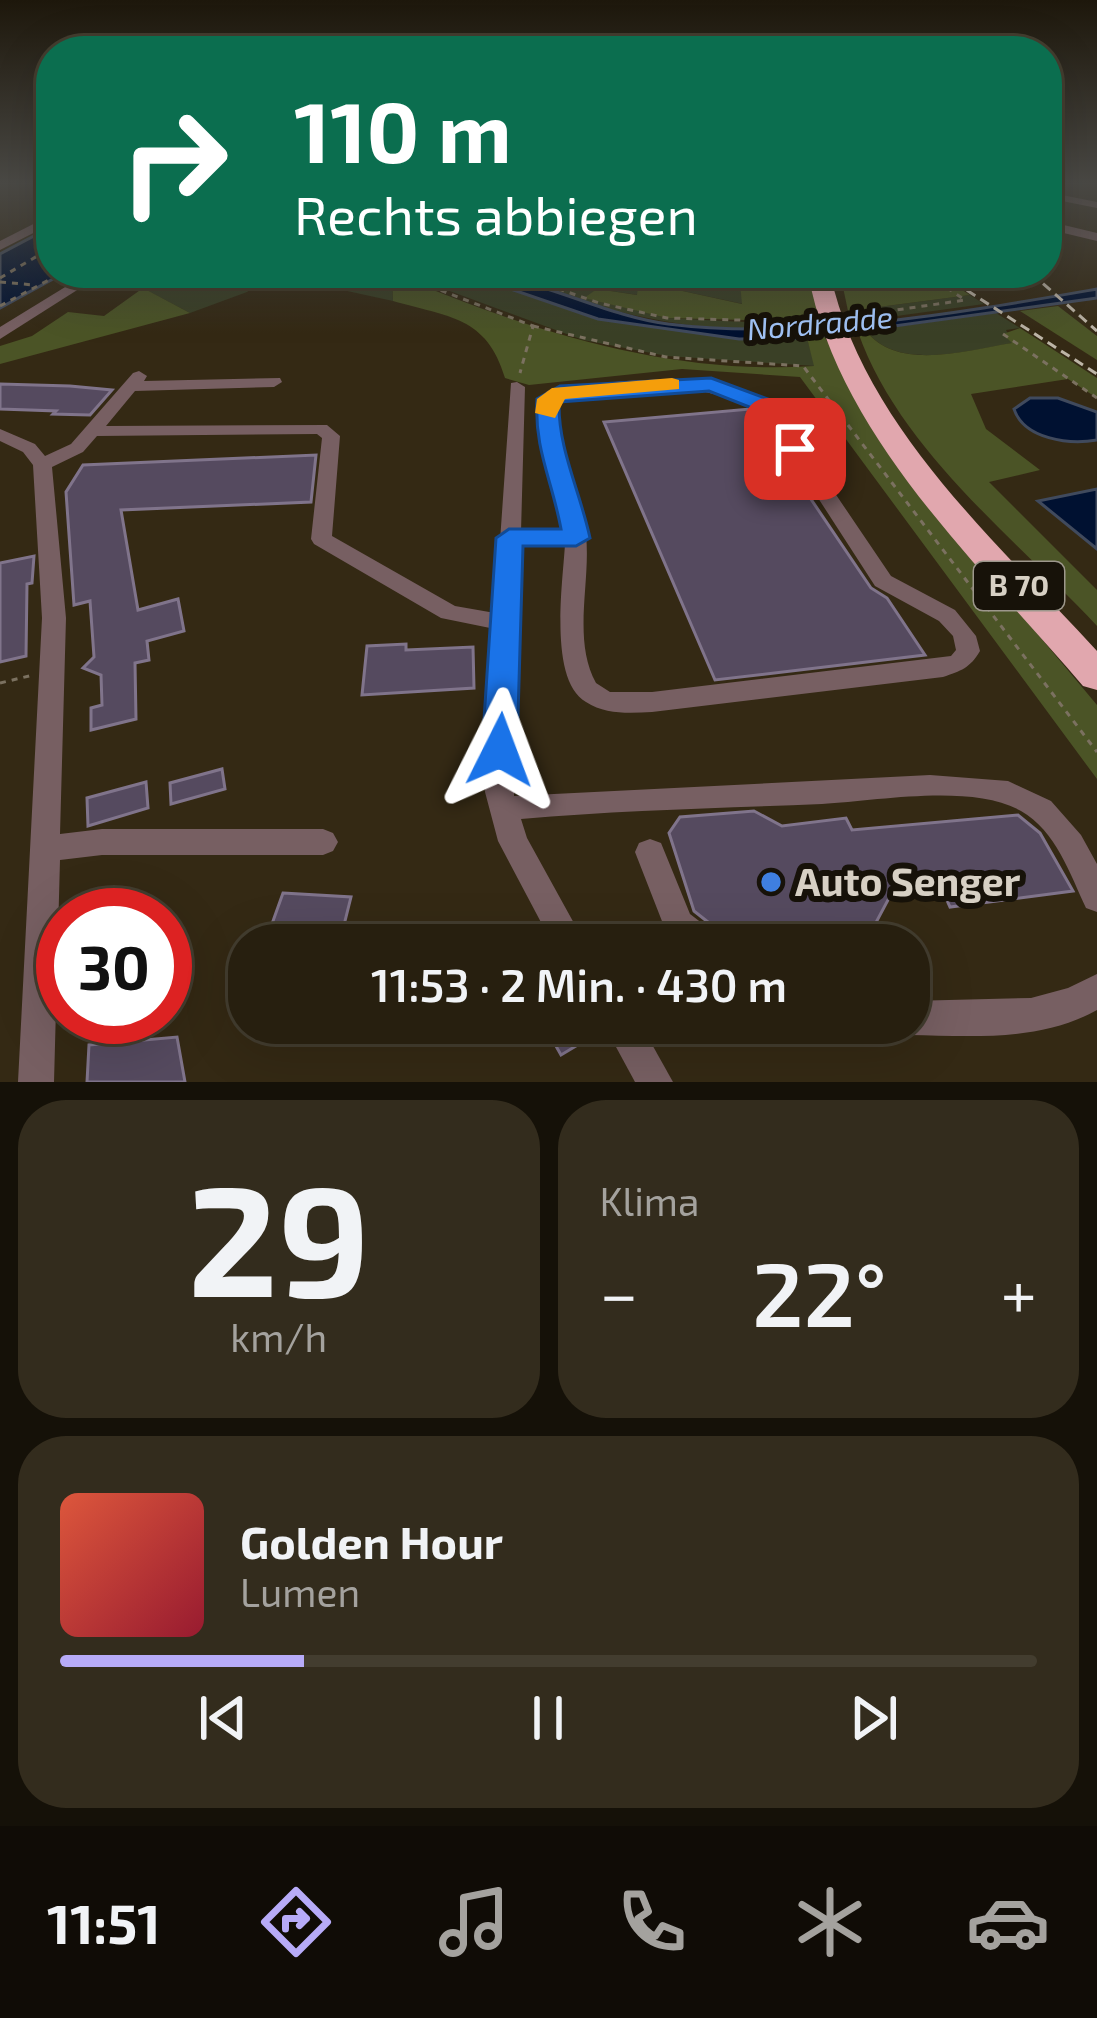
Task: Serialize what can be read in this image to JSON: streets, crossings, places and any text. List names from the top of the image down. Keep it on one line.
{"streets":{"highway":["B 70"]},"water":["Nordradde"],"places":["Auto Senger"],"page":{"turn":["110 m","Rechts abbiegen"],"limit":"30","trip":"11:53 · 2 Min. · 430 m","tile":[["29","km/h"],"Klima"],"heat":["−","22°","+"],"song":["Golden Hour","Lumen"],"tabs":"11:51"}}
